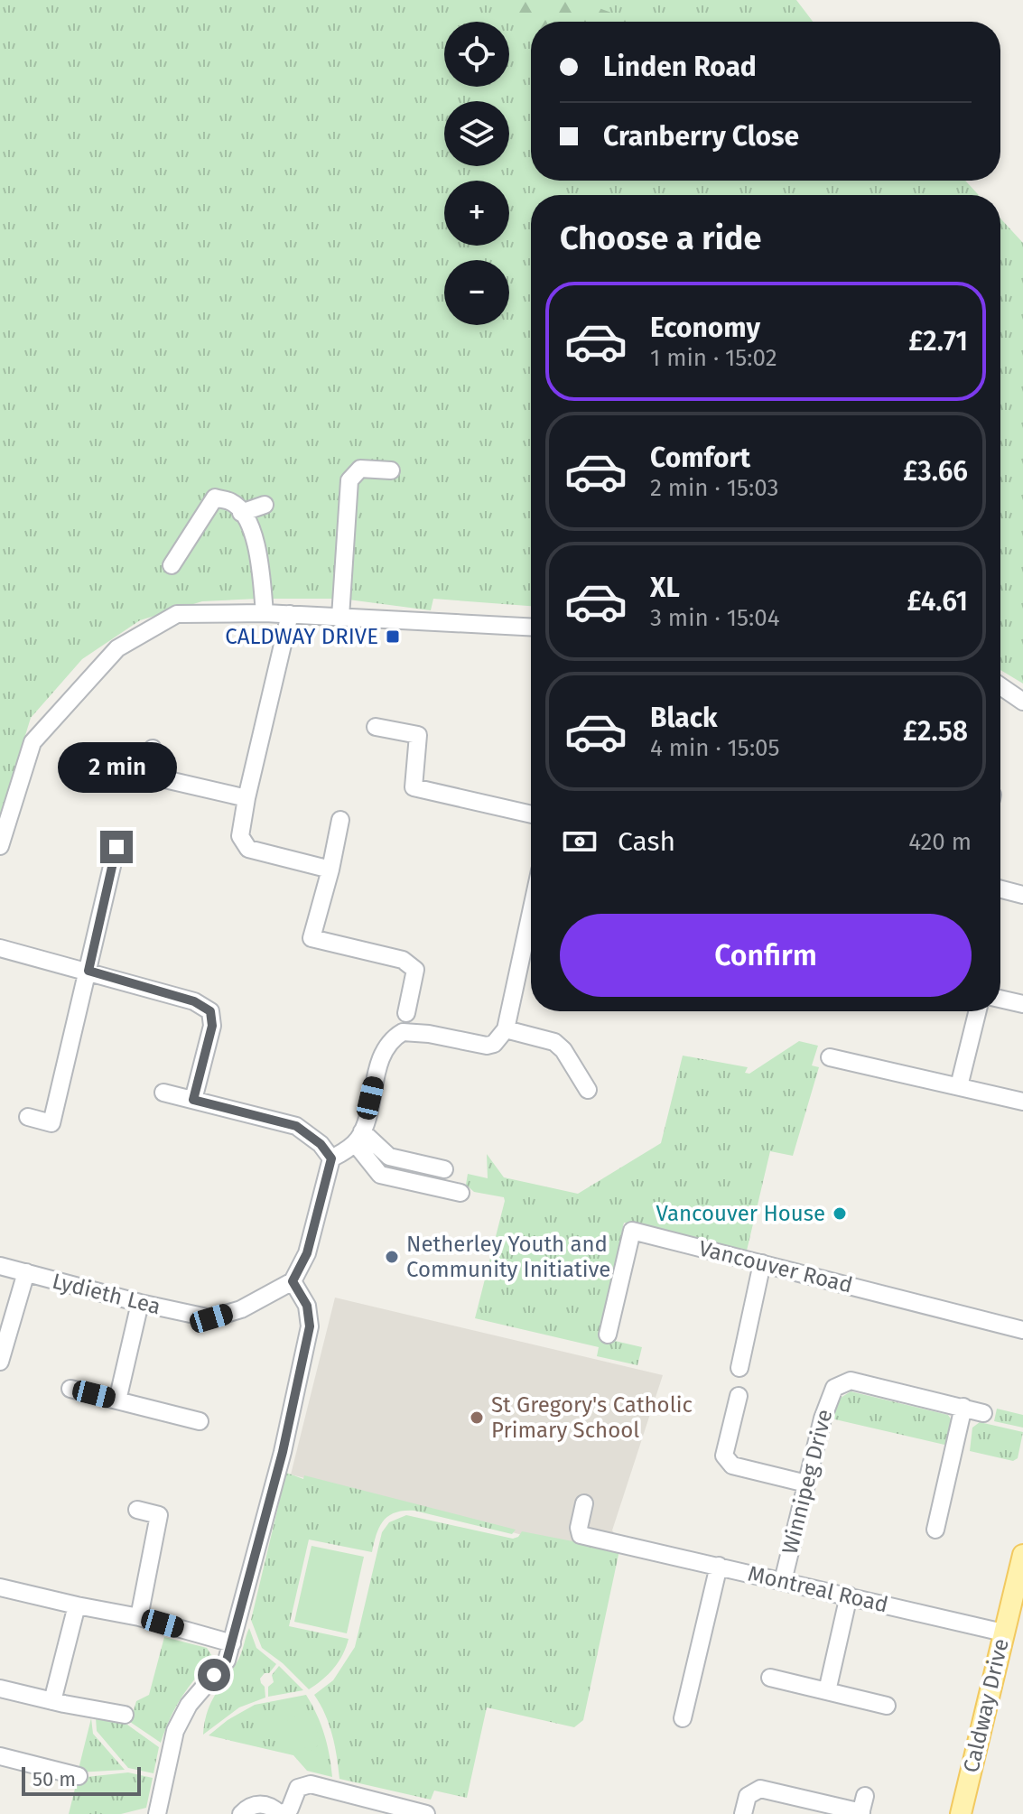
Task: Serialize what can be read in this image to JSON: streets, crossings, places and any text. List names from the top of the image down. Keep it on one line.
{"streets":{"main road":["Caldway Drive"],"street":["Vancouver Road","Lydieth Lea","Winnipeg Drive","Montreal Road"]},"crossings":[["Winnipeg Drive","Montreal Road"],["Montreal Road","Caldway Drive"]],"places":{"transit":["CALDWAY DRIVE"],"other":["Vancouver House","Netherley Youth and Community Initiative","St Gregory's Catholic Primary School"]},"scale_bar":"50 m","page":{"map_buttons":["+","−"],"banner":["Linden Road","Cranberry Close"],"heading":"Choose a ride","list":[{"name":"Economy","note":"1 min · 15:02","value":"£2.71"},{"name":"Comfort","note":"2 min · 15:03","value":"£3.66"},{"name":"XL","note":"3 min · 15:04","value":"£4.61"},{"name":"Black","note":"4 min · 15:05","value":"£2.58"}],"bubble":"2 min","pay":["Cash","420 m"],"buttons":"Confirm","scale":"50 m"}}
